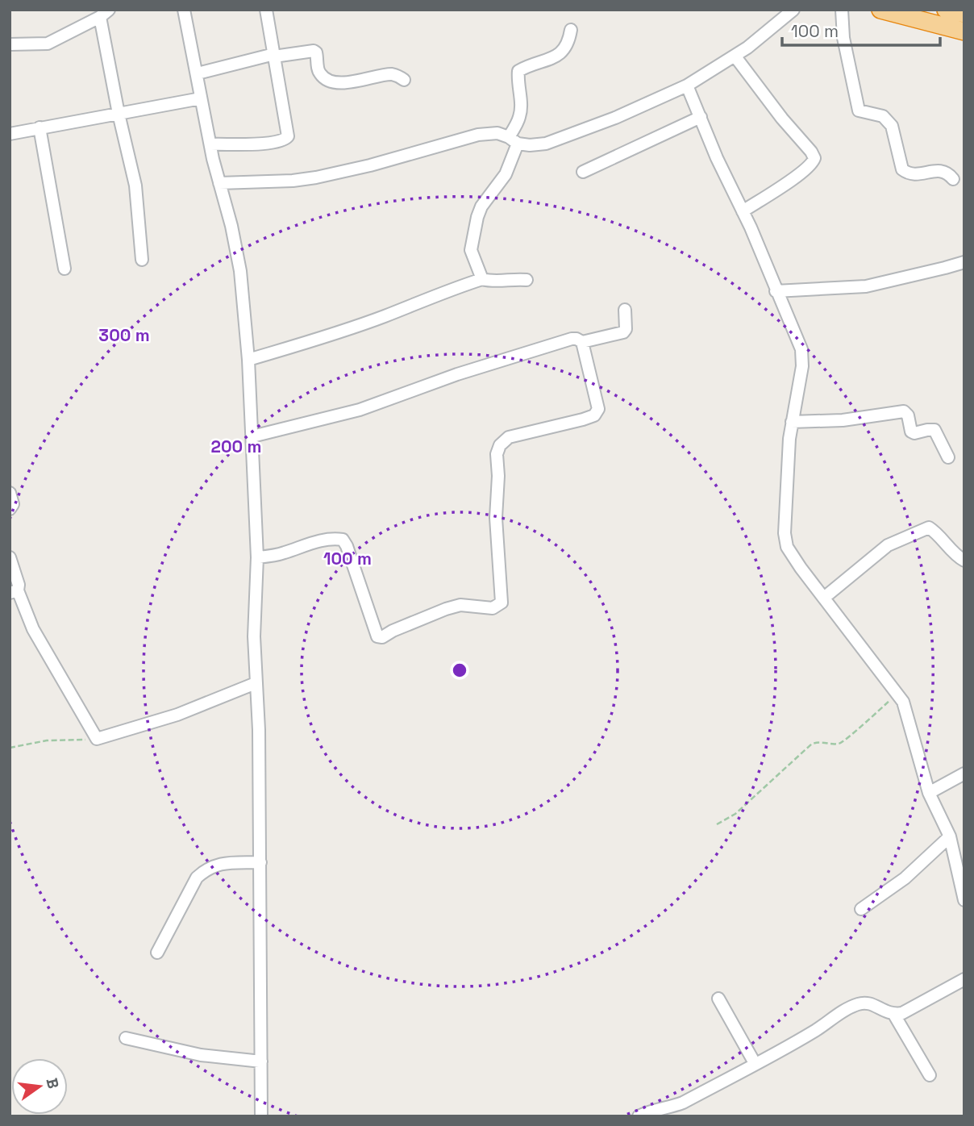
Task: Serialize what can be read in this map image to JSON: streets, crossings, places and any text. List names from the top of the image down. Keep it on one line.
{"scale_bar":"100 m","north":"right","rings":["300 m","200 m","100 m"]}
